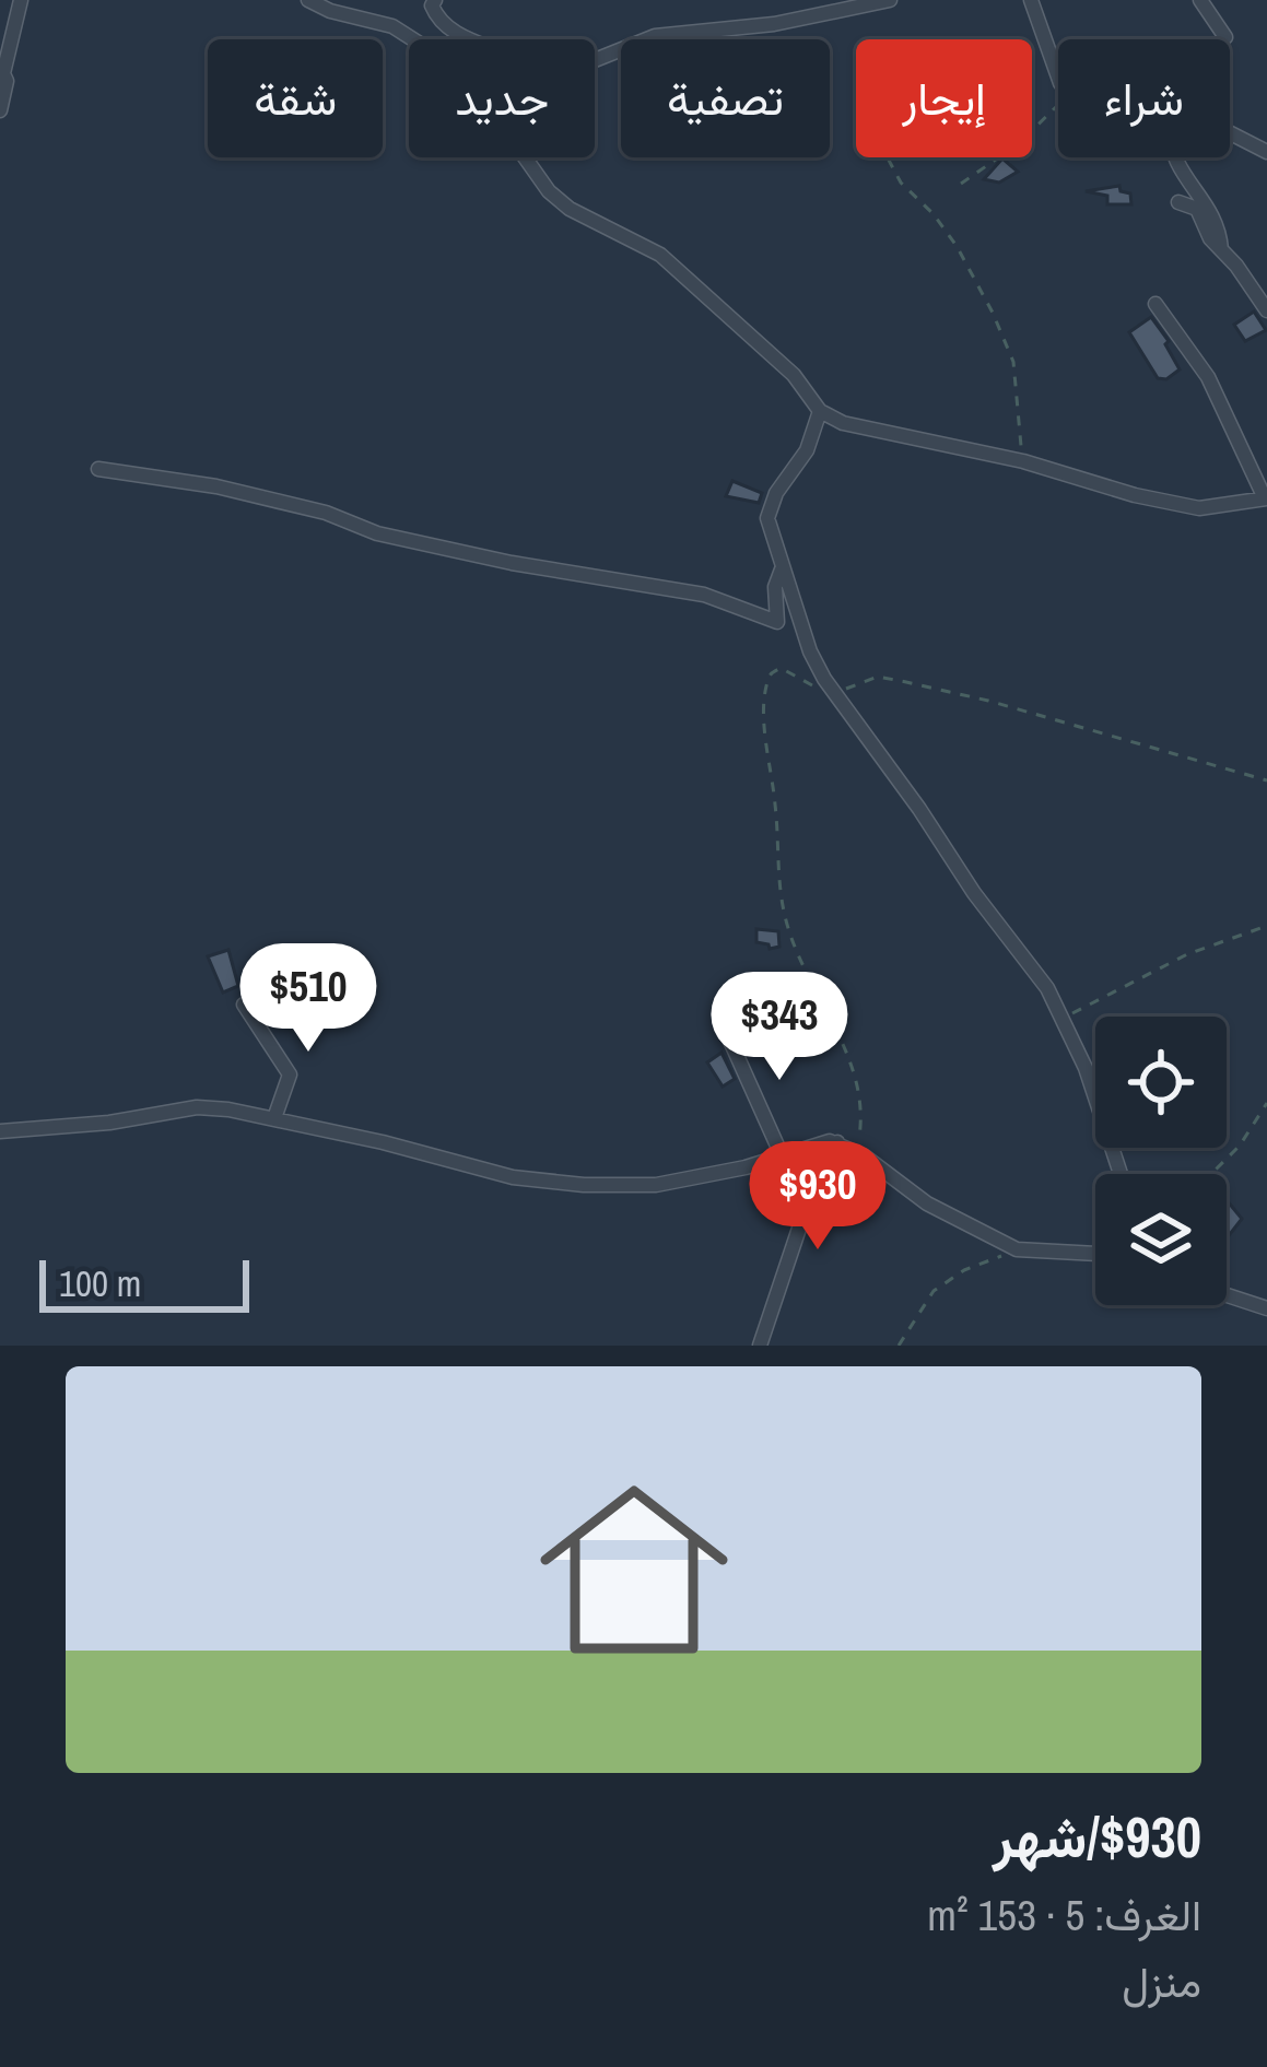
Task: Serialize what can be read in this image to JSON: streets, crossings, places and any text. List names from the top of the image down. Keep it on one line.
{"scale_bar":"100 m","page":{"chip":["شراء","إيجار","تصفية","جديد","شقة"],"price":["$510","$343","$930"],"scale":"100 m","list":[{"name":"$930/شهر","note":"الغرف: 5 · 153 m² · منزل"}]}}
